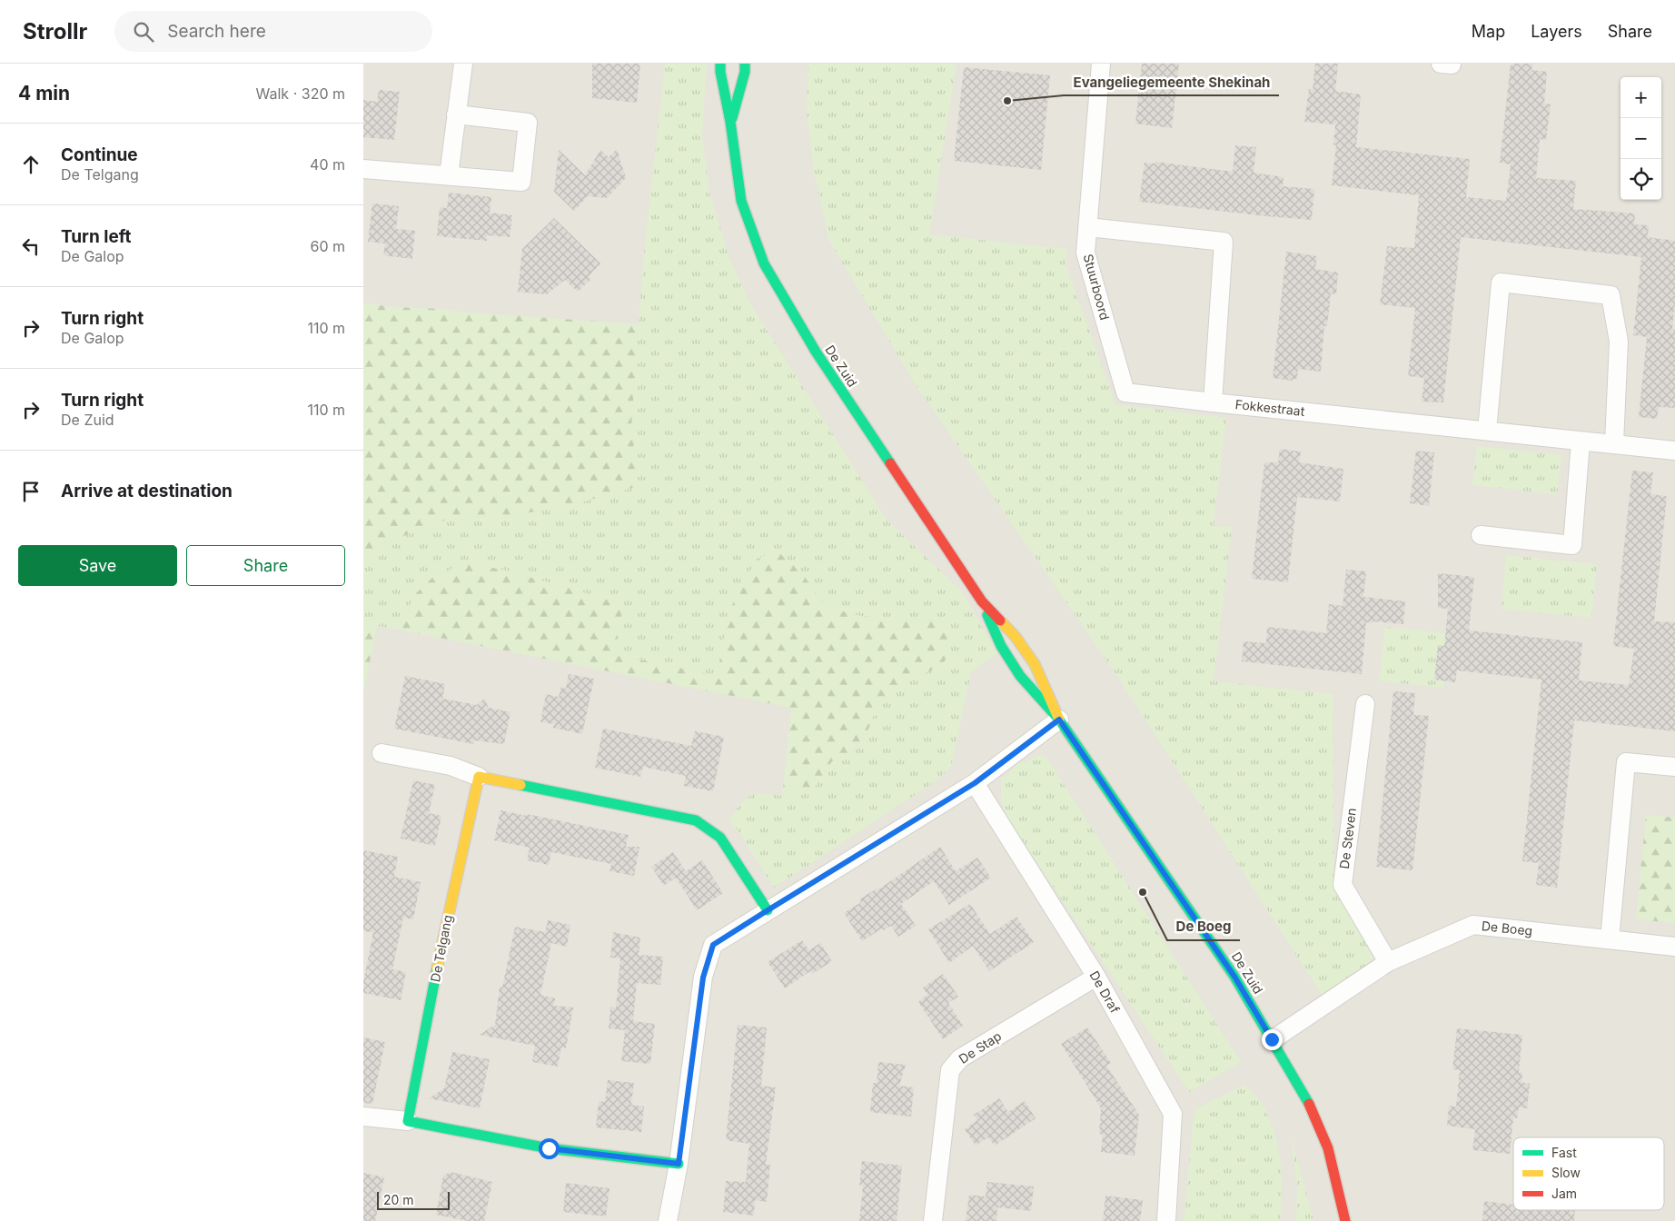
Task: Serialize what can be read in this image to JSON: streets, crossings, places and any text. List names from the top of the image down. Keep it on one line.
{"streets":{"street":["Stuurboord","De Zuid","Fokkestraat","De Steven","De Boeg","De Telgang","De Draf","De Stap"]},"crossings":[["Stuurboord","Fokkestraat"],["De Zuid","De Boeg"],["De Steven","De Boeg"],["De Draf","De Stap"]],"places":["Evangeliegemeente Shekinah","De Boeg"],"legend":["Fast","Slow","Jam"],"scale_bar":"20 m","page":{"header":"Strollr","search":"Search here","nav":["Map","Layers","Share"],"heading":["4 min","Walk · 320 m"],"map_buttons":["+","−"],"list":[["Continue","De Telgang","40 m"],["Turn left","De Galop","60 m"],["Turn right","De Galop","110 m"],["Turn right","De Zuid","110 m"],"Arrive at destination"],"buttons":["Save","Share"],"scale":"20 m"}}
